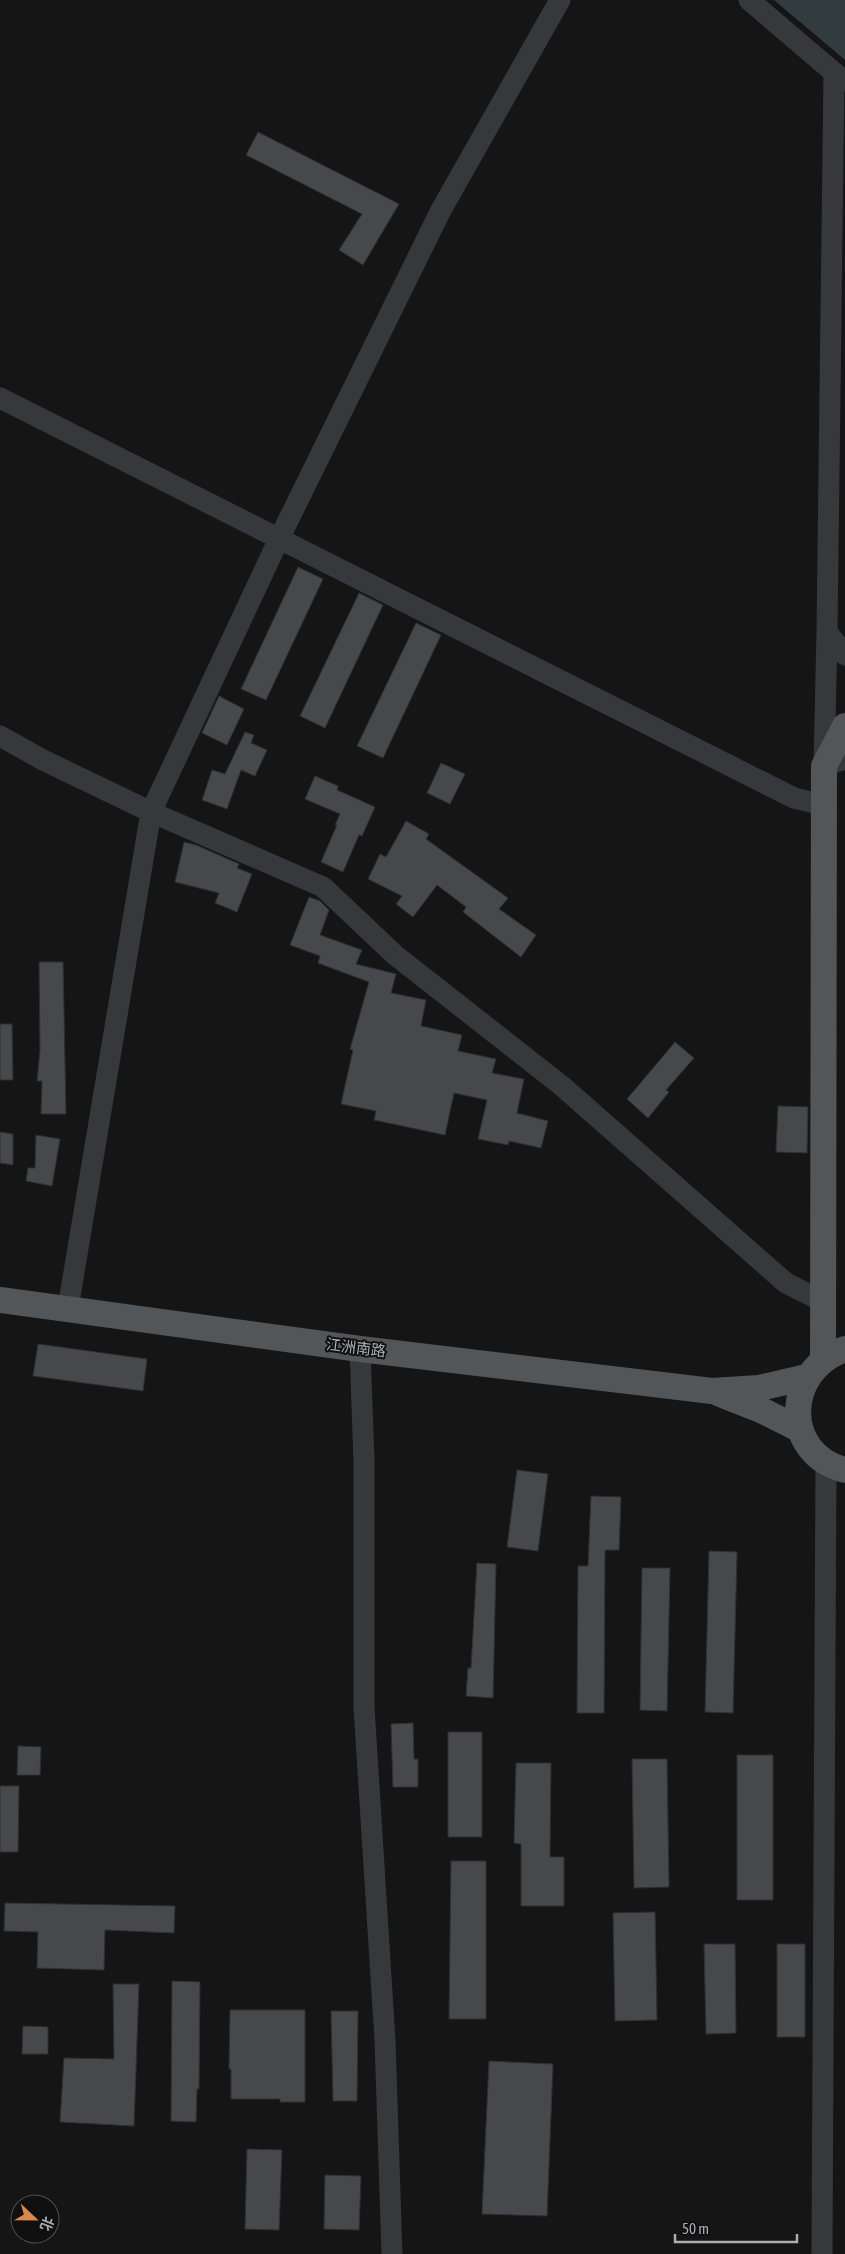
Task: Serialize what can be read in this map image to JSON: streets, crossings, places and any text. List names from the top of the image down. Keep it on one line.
{"streets":{"main road":["江洲南路"]},"scale_bar":"50 m","north":"right"}
